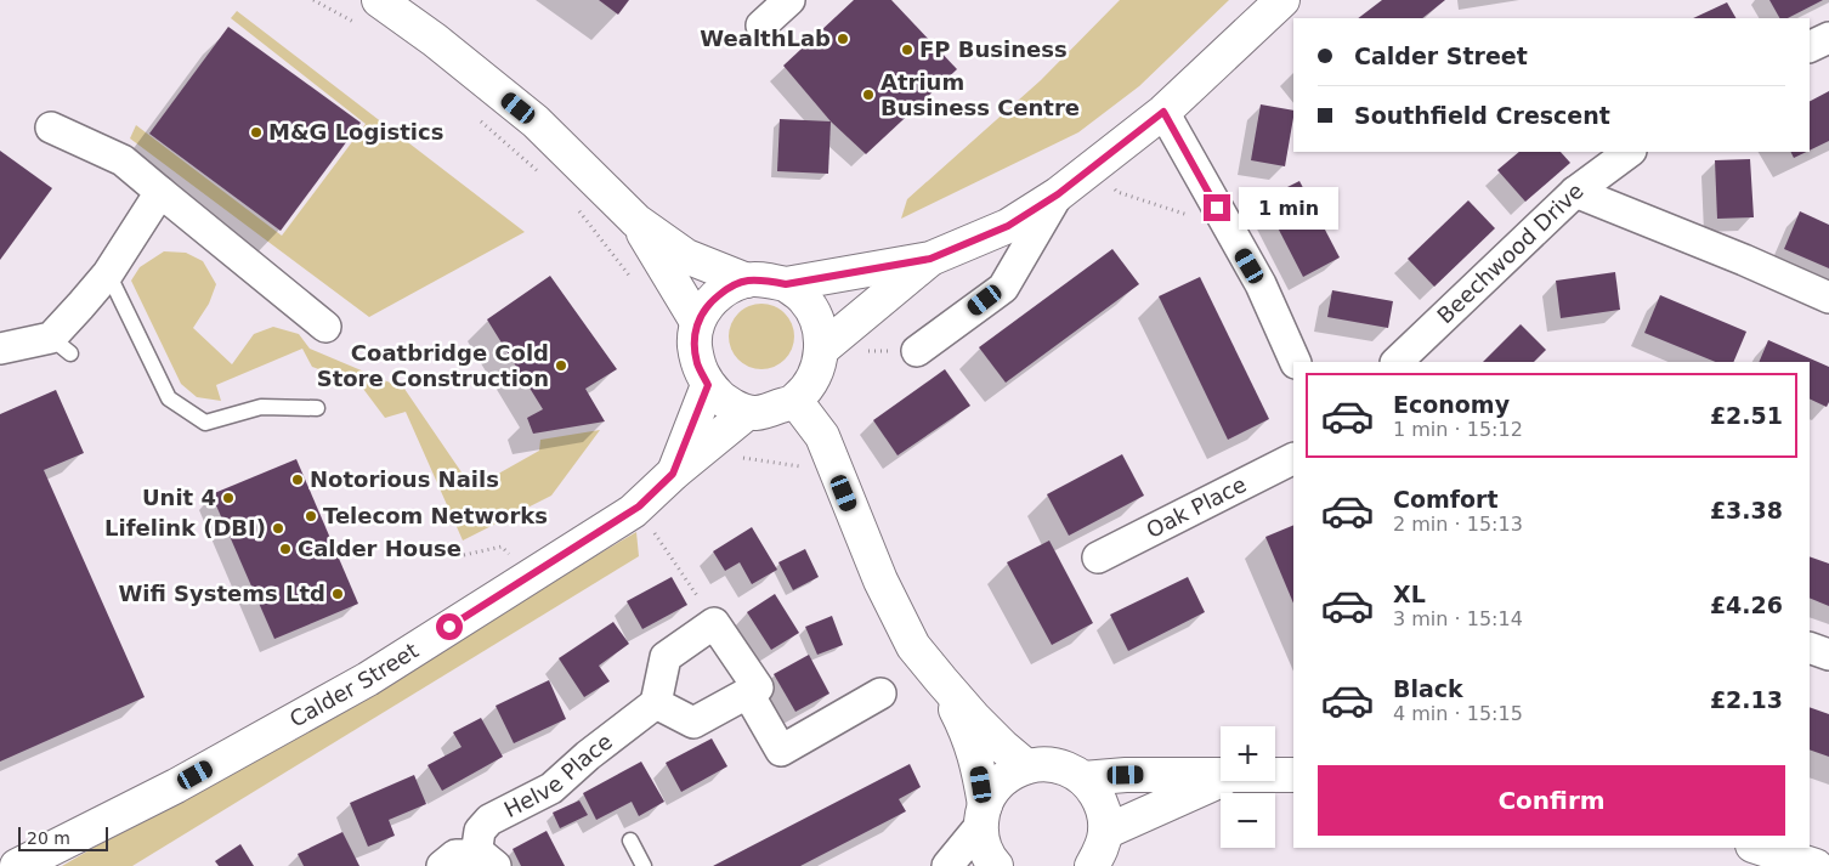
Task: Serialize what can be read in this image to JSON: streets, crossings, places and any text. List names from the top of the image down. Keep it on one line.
{"streets":{"main road":["Calder Street"],"street":["Beechwood Drive","Oak Place","Helve Place"]},"places":["WealthLab","FP Business","Atrium Business Centre","M&G Logistics","Coatbridge Cold Store Construction","Notorious Nails","Unit 4","Telecom Networks","Lifelink (DBI)","Calder House","Wifi Systems Ltd"],"scale_bar":"20 m","page":{"banner":["Calder Street","Southfield Crescent"],"bubble":"1 min","list":[{"name":"Economy","note":"1 min · 15:12","value":"£2.51"},{"name":"Comfort","note":"2 min · 15:13","value":"£3.38"},{"name":"XL","note":"3 min · 15:14","value":"£4.26"},{"name":"Black","note":"4 min · 15:15","value":"£2.13"}],"map_buttons":["+","−"],"buttons":"Confirm","scale":"20 m"}}
